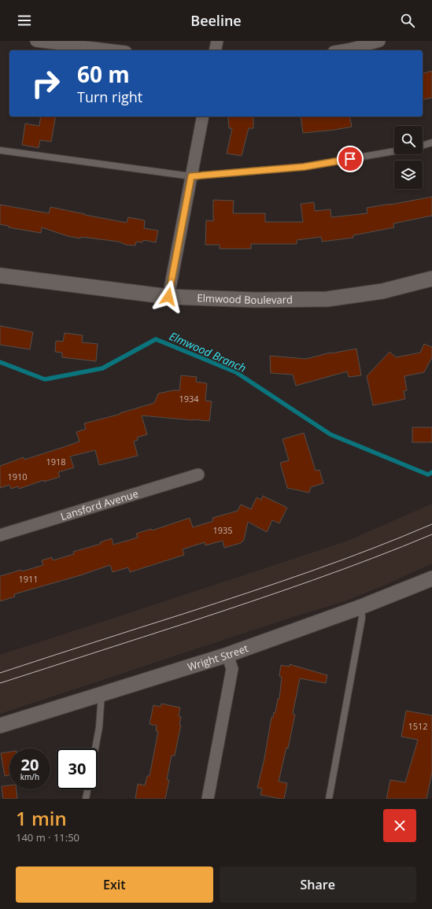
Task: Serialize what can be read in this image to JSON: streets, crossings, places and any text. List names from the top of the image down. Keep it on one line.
{"streets":{"street":["Elmwood Boulevard","Lansford Avenue","Wright Street"]},"water":["Elmwood Branch"],"house_numbers":["1934","1918","1910","1935","1911","1512"],"page":{"header":"Beeline","turn":["60 m","Turn right"],"speed":"20 km/h","limit":"30","heading":["1 min","140 m · 11:50"],"buttons":["Exit","Share"]}}
